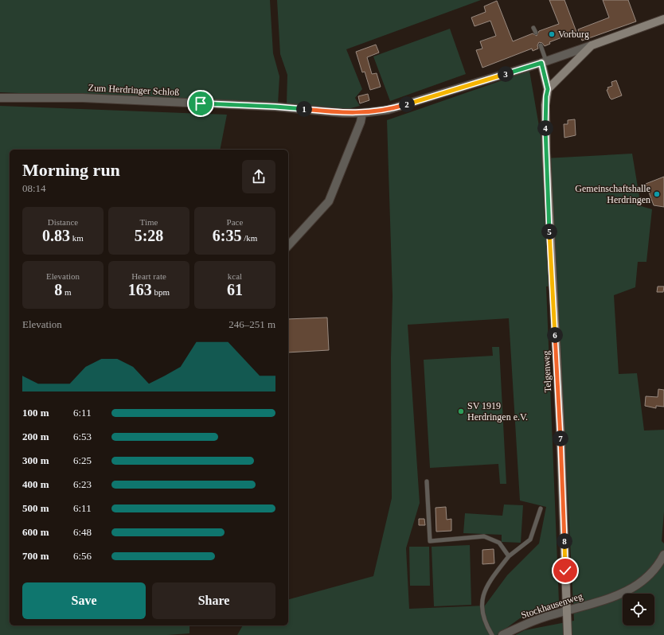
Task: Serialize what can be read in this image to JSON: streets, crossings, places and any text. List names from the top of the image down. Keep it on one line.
{"streets":{"main road":["Zum Herdringer Schloß","Telgenweg"],"street":["Stockhausenweg"]},"crossings":[["Zum Herdringer Schloß","Telgenweg"],["Telgenweg","Stockhausenweg"]],"places":["Vorburg","Gemeinschaftshalle Herdringen","SV 1919 Herdringen e.V."],"page":{"pins":["3","2","1","4","5","6","7","8"],"heading":["Morning run","08:14"],"stats":[["Distance","0.83 km"],["Time","5:28"],["Pace","6:35 /km"],["Elevation","8 m"],["Heart rate","163 bpm"],["kcal","61"]],"chart":["Elevation","246–251 m"],"list":[{"name":"100 m","note":"6:11"},{"name":"200 m","note":"6:53"},{"name":"300 m","note":"6:25"},{"name":"400 m","note":"6:23"},{"name":"500 m","note":"6:11"},{"name":"600 m","note":"6:48"},{"name":"700 m","note":"6:56"}],"buttons":["Save","Share"]}}
